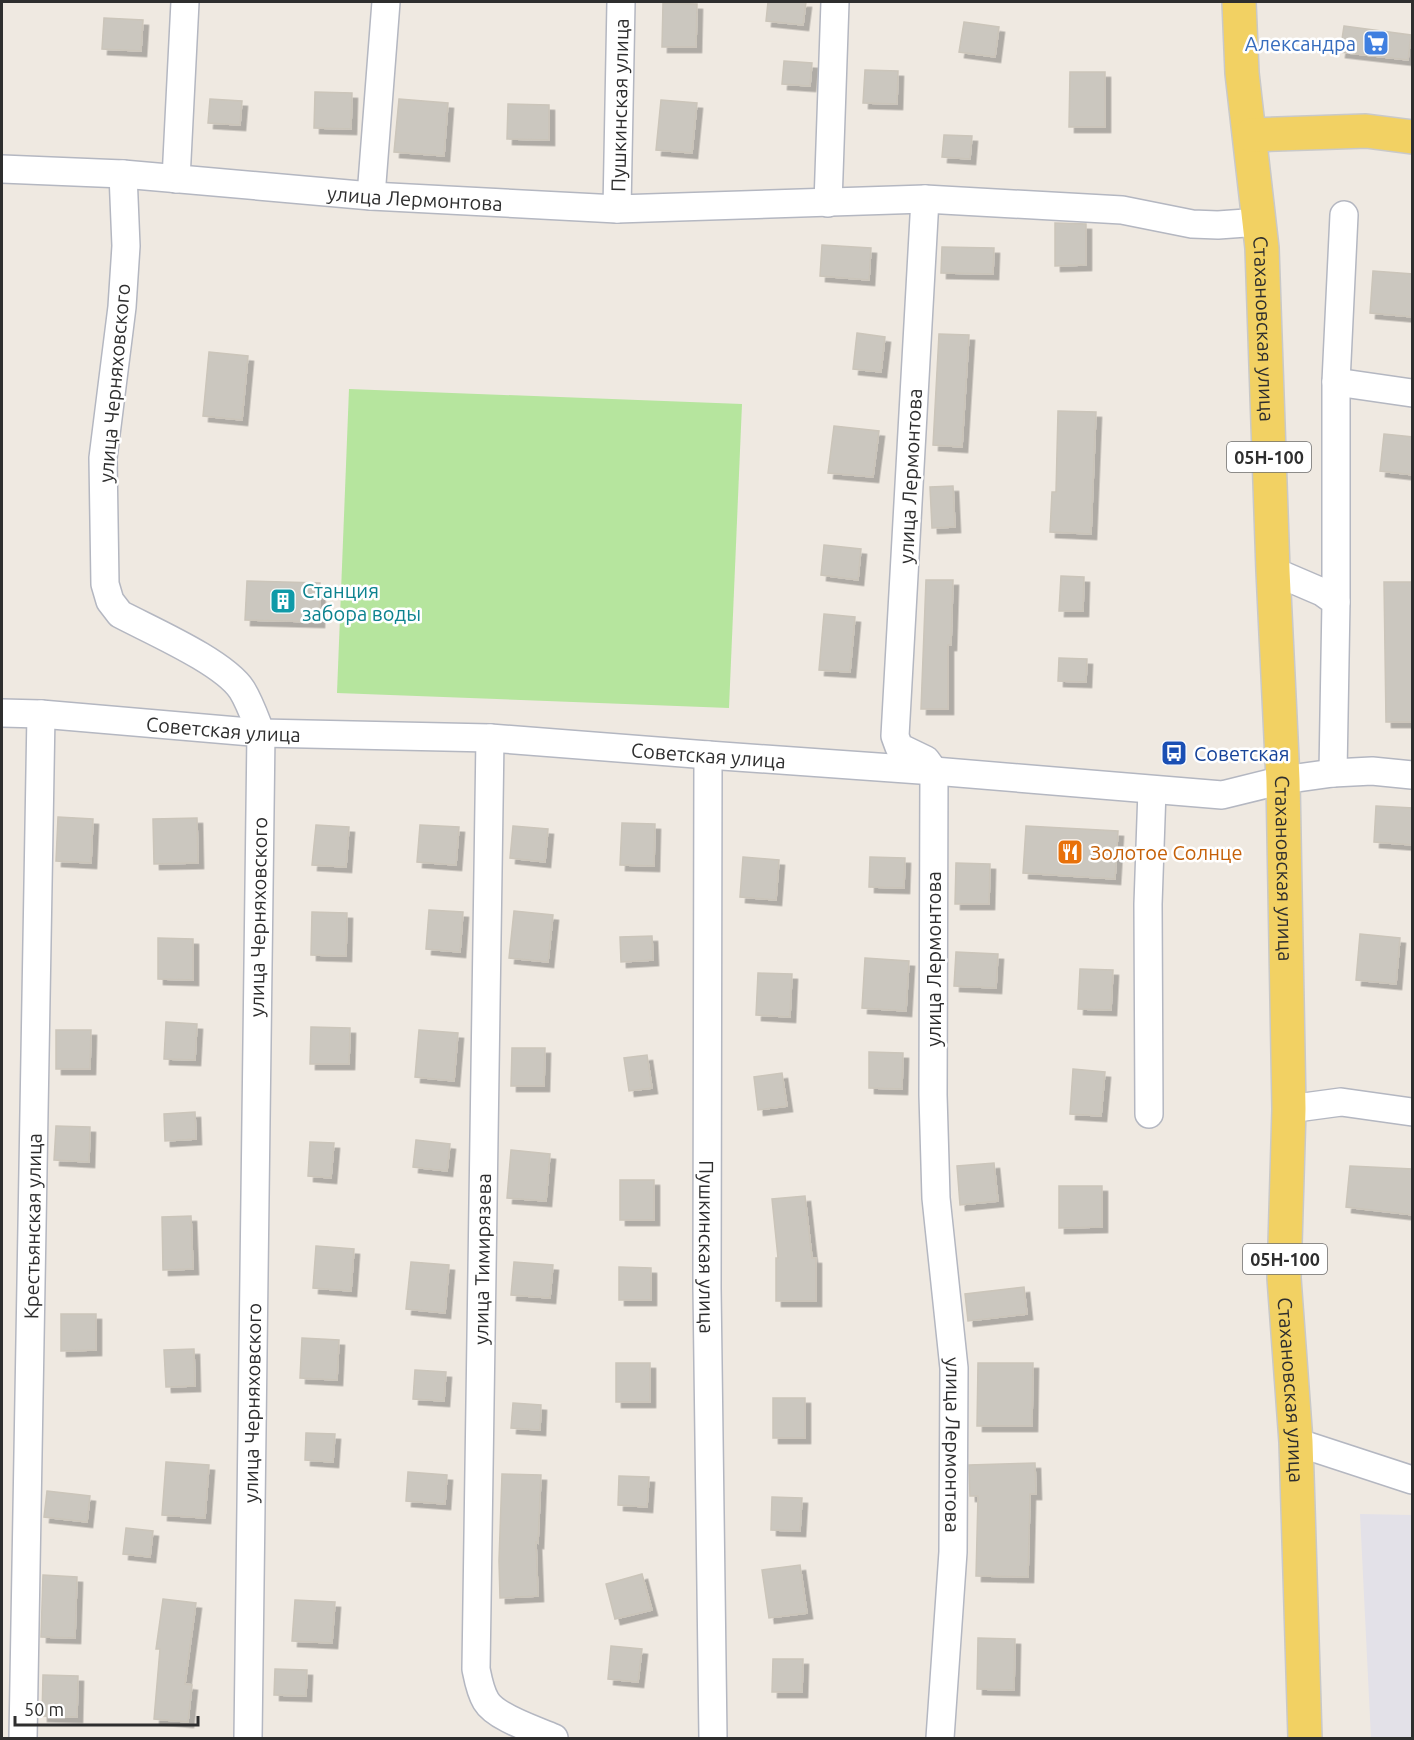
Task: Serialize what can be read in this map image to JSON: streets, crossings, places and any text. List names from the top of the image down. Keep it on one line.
{"streets":{"main road":["Стахановская улица","05Н-100"],"street":["Пушкинская улица","улица Лермонтова","улица Черняховского","Советская улица","Крестьянская улица","улица Тимирязева"]},"crossings":[["Пушкинская улица","улица Лермонтова"],["Пушкинская улица","Советская улица"],["улица Лермонтова","Стахановская улица"],["улица Лермонтова","улица Черняховского"],["улица Лермонтова","Советская улица"],["Стахановская улица","Советская улица"],["улица Черняховского","Советская улица"],["Советская улица","Крестьянская улица"],["Советская улица","улица Тимирязева"]],"places":{"supermarket":["Александра"],"building":["Станция забора воды"],"bus stop":["Советская"],"restaurant":["Золотое Солнце"]},"scale_bar":"50 m"}
